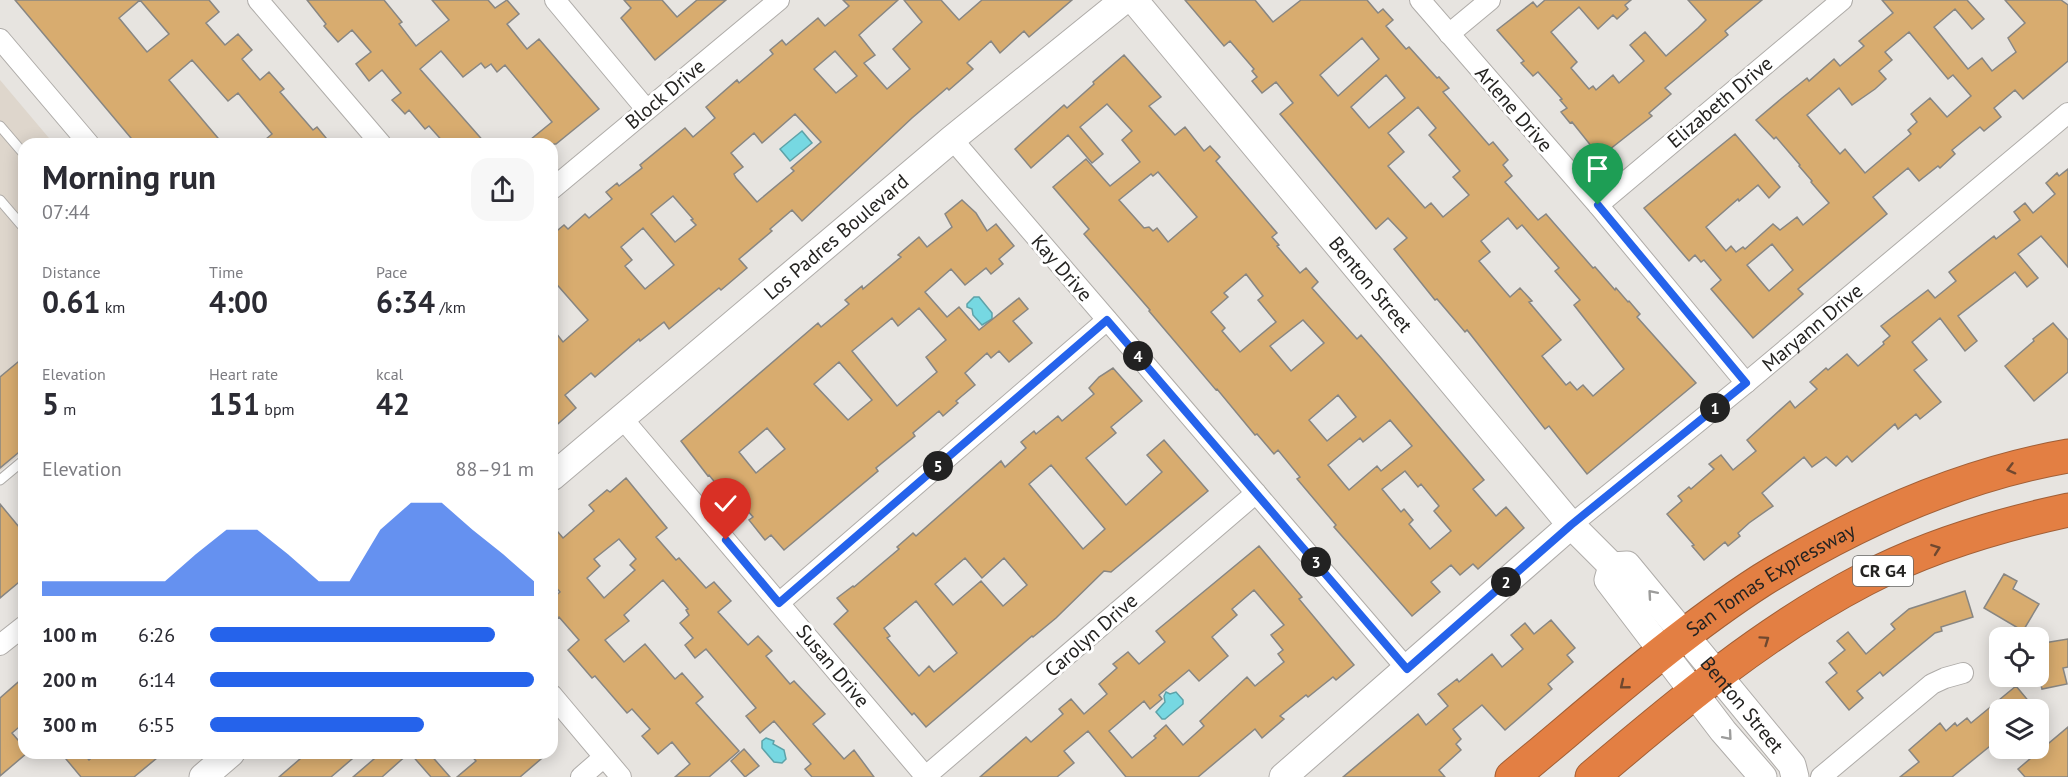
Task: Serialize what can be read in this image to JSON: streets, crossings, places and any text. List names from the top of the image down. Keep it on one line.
{"streets":{"highway":["CR G4","San Tomas Expressway"],"street":["Block Drive","Elizabeth Drive","Arlene Drive","Los Padres Boulevard","Kay Drive","Benton Street","Maryann Drive","Carolyn Drive","Susan Drive"]},"crossings":[["Elizabeth Drive","Arlene Drive"],["Arlene Drive","Maryann Drive"],["Los Padres Boulevard","Kay Drive"],["Los Padres Boulevard","Susan Drive"],["Kay Drive","Maryann Drive"],["Kay Drive","Carolyn Drive"],["Benton Street","Maryann Drive"],["Benton Street","CR G4"],["Benton Street","San Tomas Expressway"],["Carolyn Drive","Susan Drive"]],"page":{"heading":["Morning run","07:44"],"stats":[["Distance","0.61 km"],["Time","4:00"],["Pace","6:34 /km"],["Elevation","5 m"],["Heart rate","151 bpm"],["kcal","42"]],"pins":["4","1","5","3","2"],"chart":["Elevation","88–91 m"],"list":[{"name":"100 m","note":"6:26"},{"name":"200 m","note":"6:14"},{"name":"300 m","note":"6:55"}]}}
